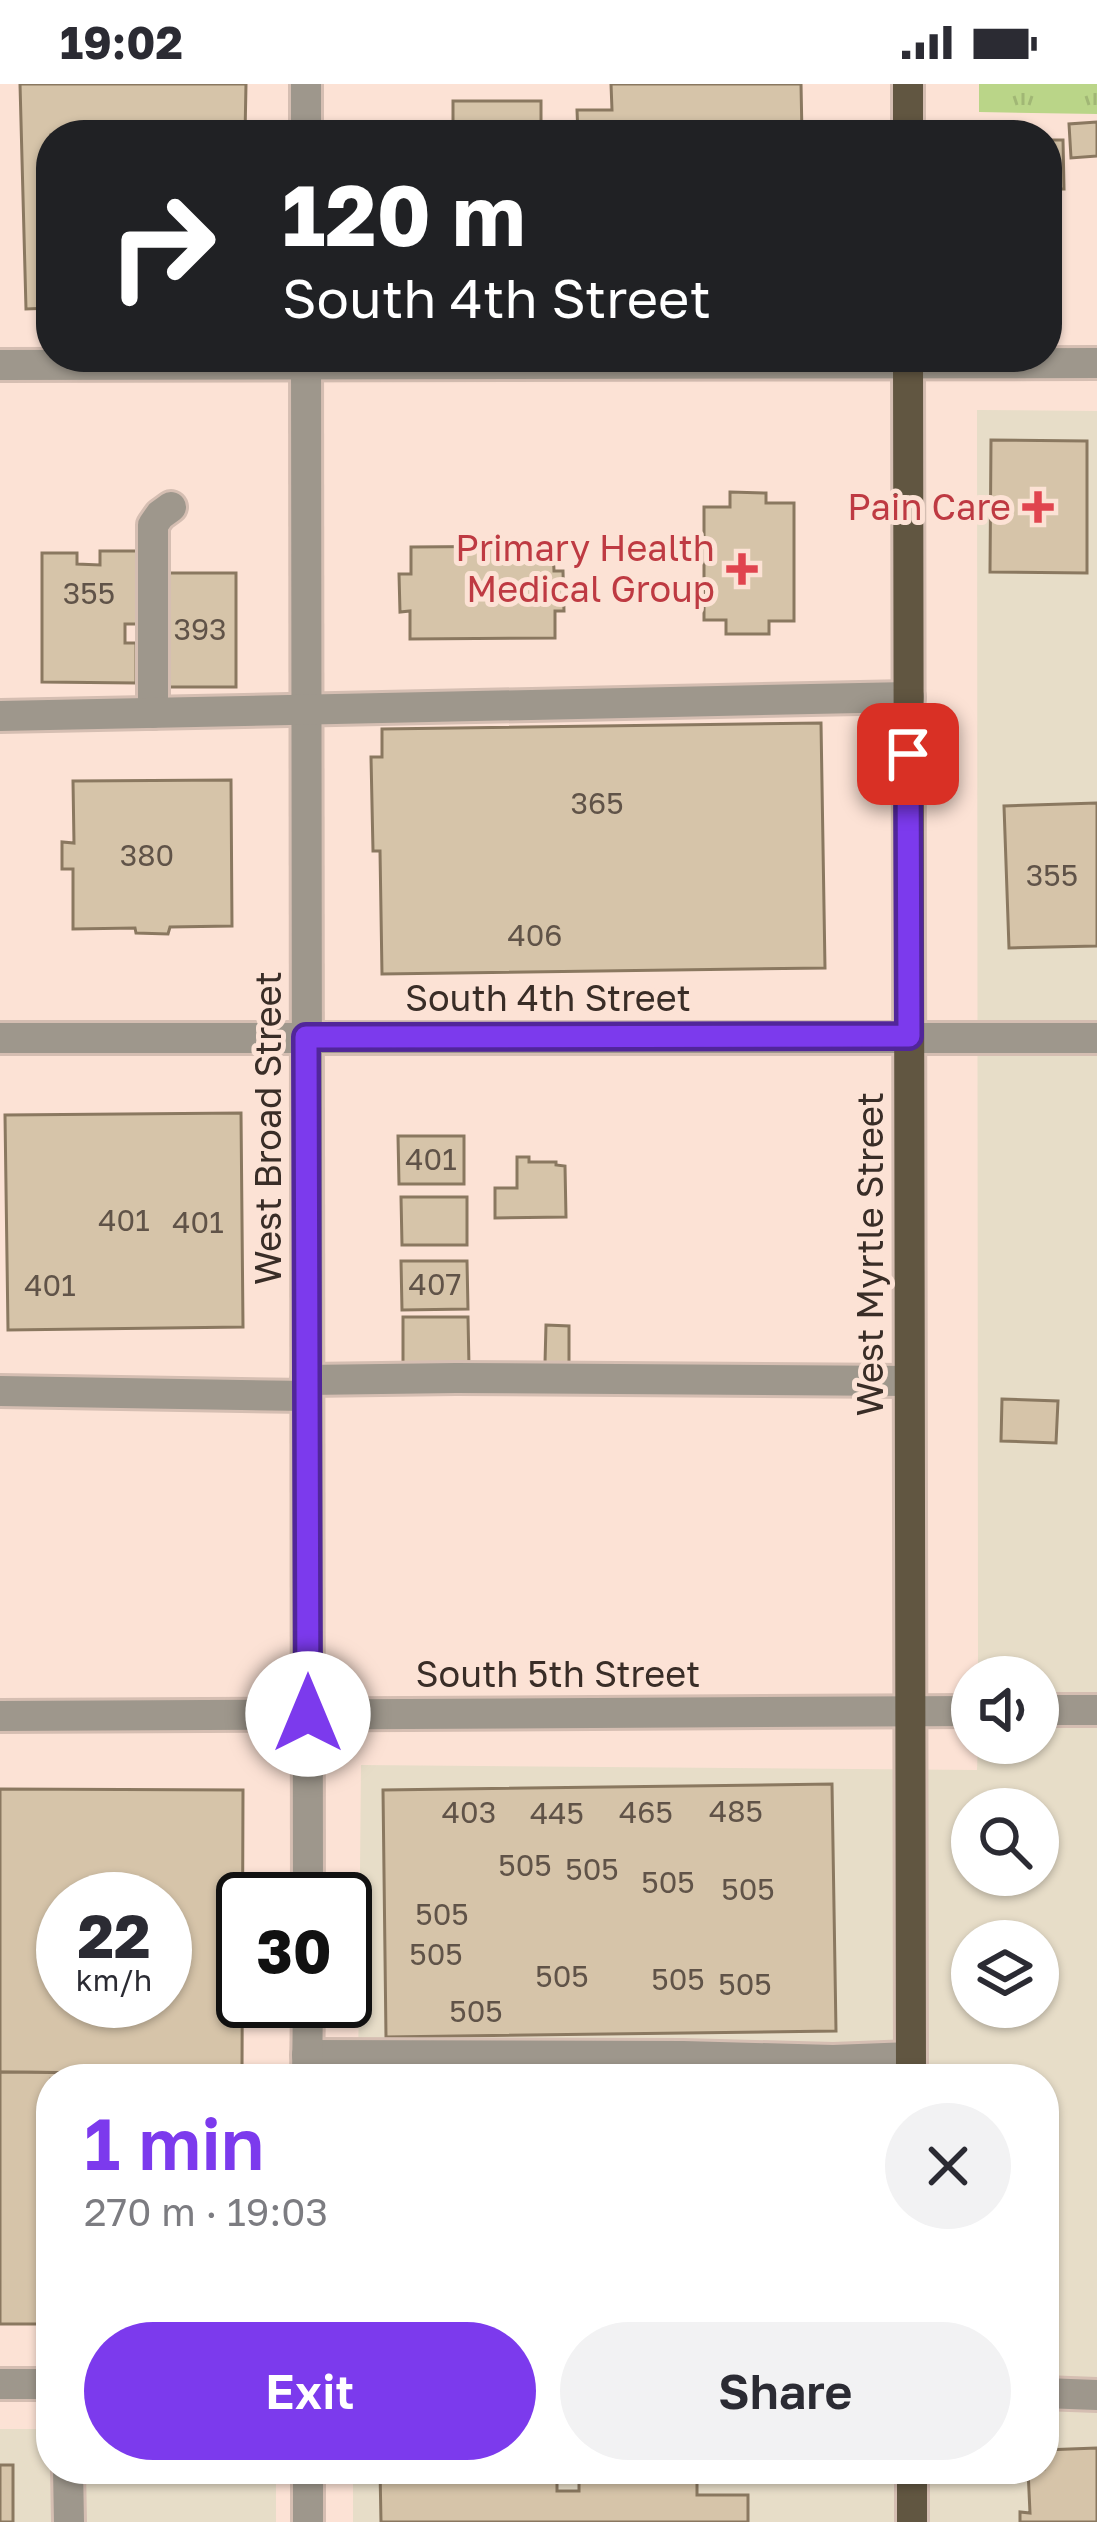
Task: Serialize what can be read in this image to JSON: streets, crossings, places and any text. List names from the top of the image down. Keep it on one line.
{"streets":{"main road":["West Myrtle Street"],"street":["South 4th Street","West Broad Street","South 5th Street"]},"crossings":[["South 4th Street","West Broad Street"],["South 4th Street","West Myrtle Street"],["West Broad Street","South 5th Street"],["West Myrtle Street","South 5th Street"]],"places":{"health":["Pain Care","Primary Health Medical Group"]},"house_numbers":["355","393","365","380","355","406","401","401","401","407","401","485","403","465","445","505","505","505","505","505","505","505","505","505","505"],"page":{"status":"19:02","turn":["120 m","South 4th Street"],"speed":"22 km/h","limit":"30","heading":["1 min","270 m · 19:03"],"buttons":["Exit","Share"]}}
